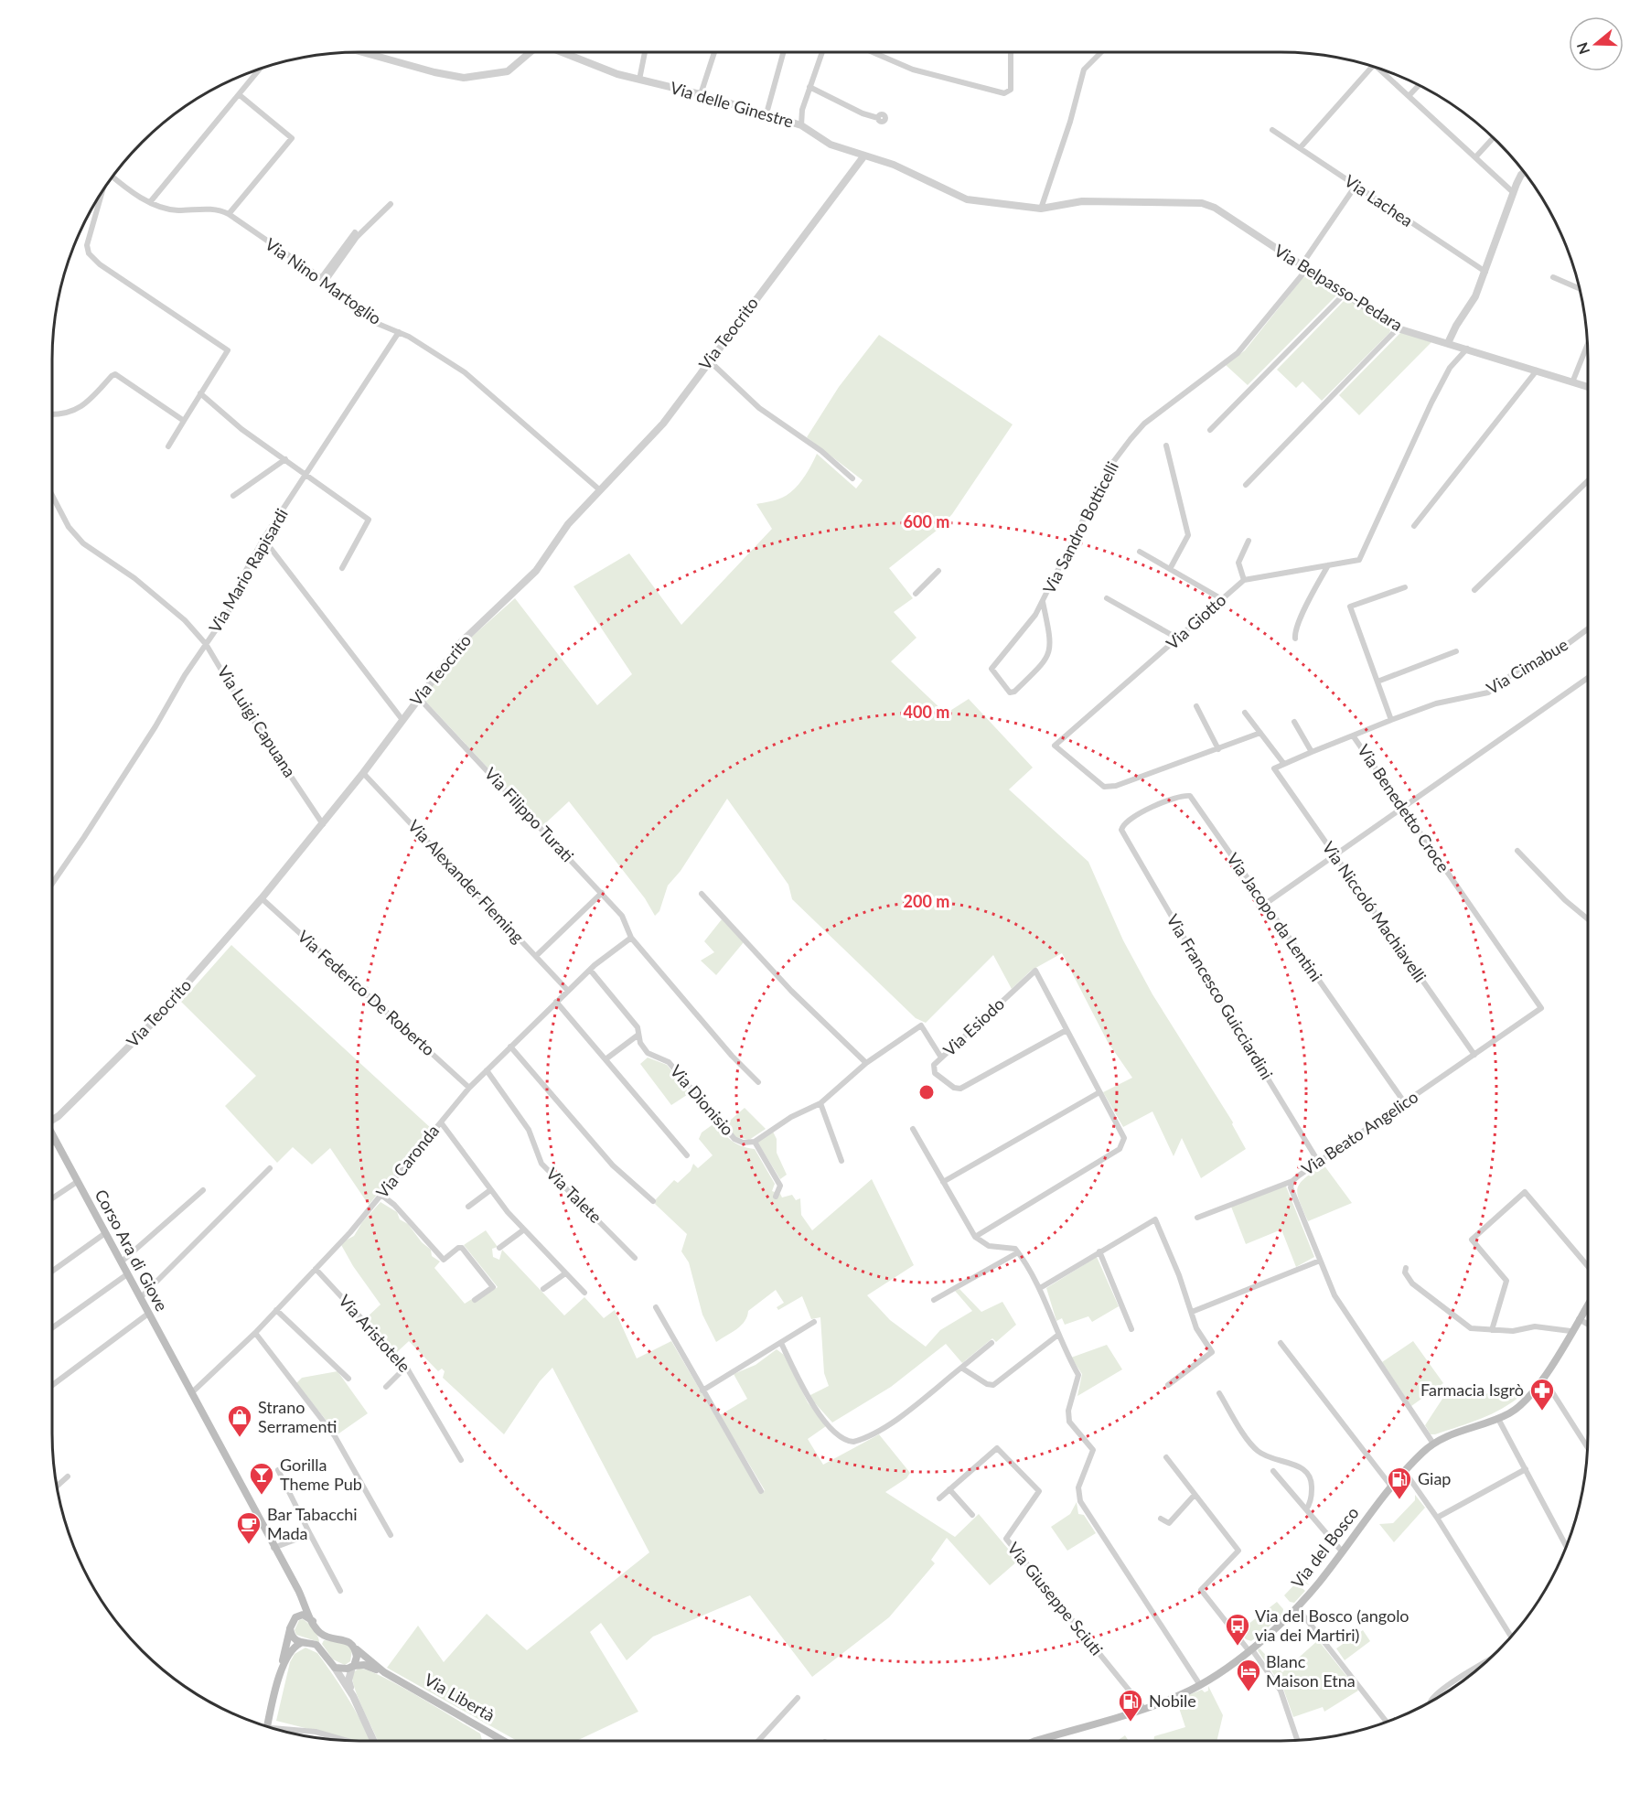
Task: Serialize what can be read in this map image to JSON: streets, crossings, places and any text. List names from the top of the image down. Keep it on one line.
{"streets":{"main road":["Corso Ara di Giove","Via del Bosco","Via Libertà"],"street":["Via delle Ginestre","Via Lachea","Via Nino Martoglio","Via Belpasso-Pedara","Via Teocrito","Via Sandro Botticelli","Via Mario Rapisardi","Via Giotto","Via Cimabue","Via Luigi Capuana","Via Benedetto Croce","Via Filippo Turati","Via Alexander Fleming","Via Niccoló Machiavelli","Via Jacopo da Lentini","Via Federico De Roberto","Via Francesco Guicciardini","Via Esiodo","Via Dionisio","Via Beato Angelico","Via Caronda","Via Talete","Via Aristotele","Via Giuseppe Sciuti"]},"crossings":[["Via delle Ginestre","Via Belpasso-Pedara"],["Via delle Ginestre","Via Teocrito"],["Via Lachea","Via Sandro Botticelli"],["Via Nino Martoglio","Via Teocrito"],["Via Nino Martoglio","Via Mario Rapisardi"],["Via Belpasso-Pedara","Via Sandro Botticelli"],["Via Teocrito","Via Luigi Capuana"],["Via Teocrito","Via Filippo Turati"],["Via Teocrito","Via Alexander Fleming"],["Via Teocrito","Via Federico De Roberto"],["Via Mario Rapisardi","Via Luigi Capuana"],["Via Cimabue","Via Benedetto Croce"],["Via Benedetto Croce","Via Beato Angelico"],["Via Filippo Turati","Via Caronda"],["Via Alexander Fleming","Via Caronda"],["Via Niccoló Machiavelli","Via Beato Angelico"],["Via Jacopo da Lentini","Via Francesco Guicciardini"],["Via Jacopo da Lentini","Via Beato Angelico"],["Via Federico De Roberto","Via Caronda"],["Via Francesco Guicciardini","Via Beato Angelico"],["Via Esiodo","Via Dionisio"],["Via Dionisio","Via Caronda"],["Via Beato Angelico","Via del Bosco"],["Via Caronda","Via Talete"],["Via Caronda","Corso Ara di Giove"],["Via Caronda","Via Aristotele"],["Via del Bosco","Via Giuseppe Sciuti"]],"places":{"pharmacy":["Farmacia Isgrò"],"shop":["Strano Serramenti"],"bar":["Gorilla Theme Pub"],"fuel station":["Giap","Nobile"],"cafe":["Bar Tabacchi Mada"],"bus stop":["Via del Bosco (angolo via dei Martiri)"],"hotel":["Blanc Maison Etna"]},"north":"left","rings":["600 m","400 m","200 m"]}
